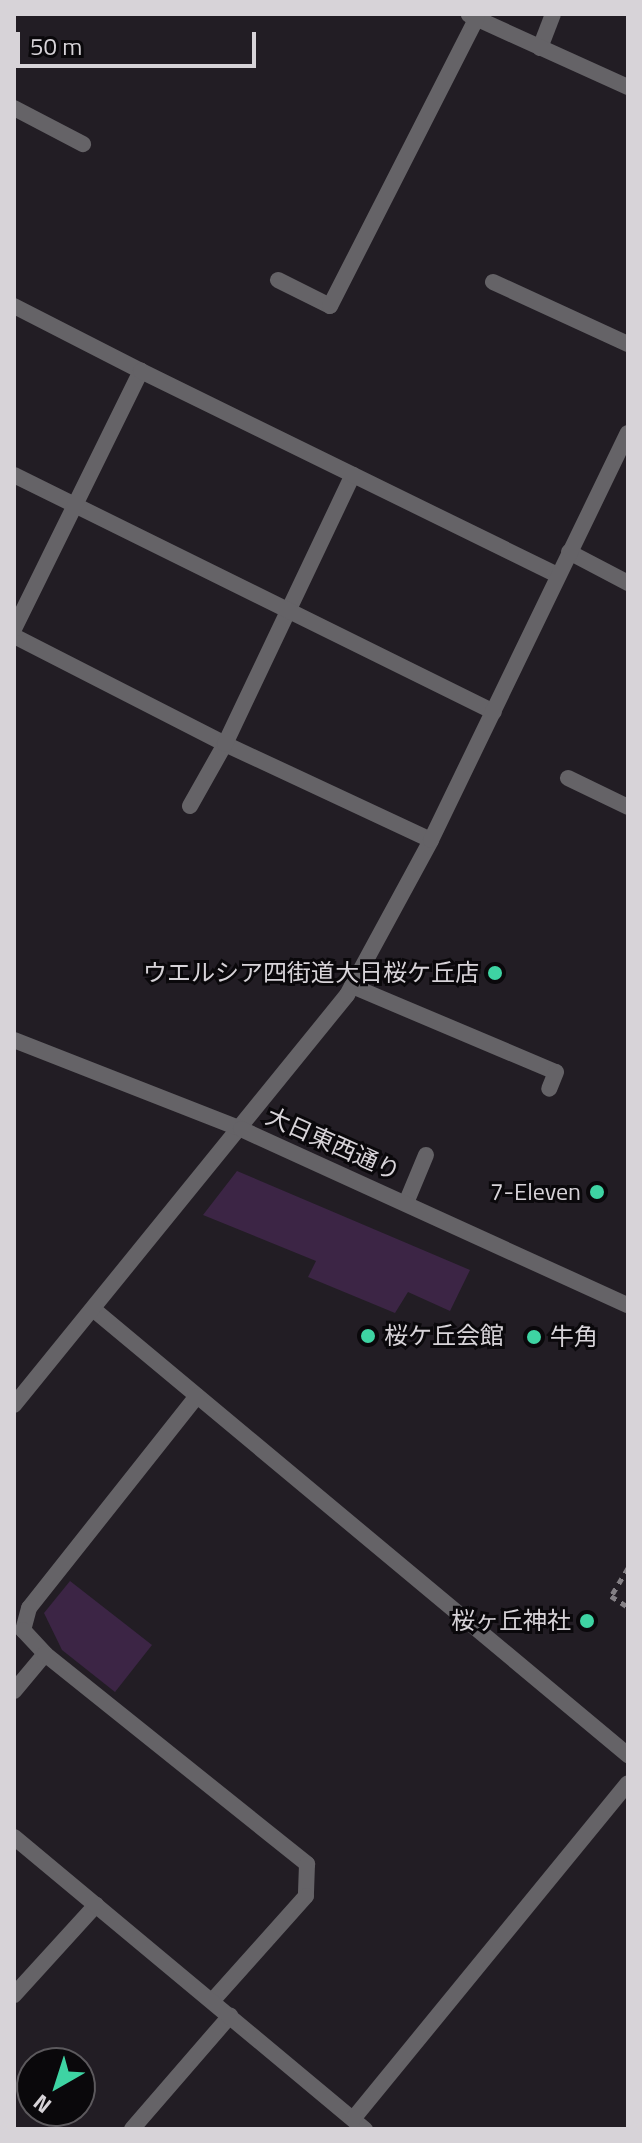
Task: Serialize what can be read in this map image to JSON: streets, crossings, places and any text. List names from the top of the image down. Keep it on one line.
{"streets":{"street":["大日東西通り"]},"places":["ウエルシア四街道大日桜ケ丘店","7-Eleven","桜ケ丘会館","牛角","桜ヶ丘神社"],"scale_bar":"50 m","north":"bottom left"}
